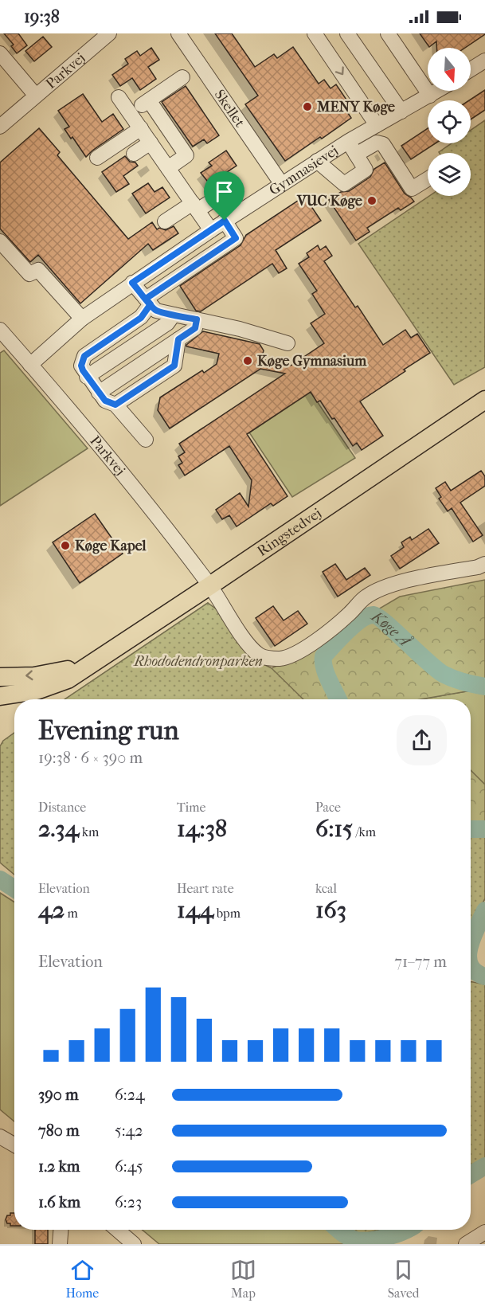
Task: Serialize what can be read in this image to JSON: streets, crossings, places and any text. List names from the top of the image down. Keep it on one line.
{"streets":{"main road":["Ringstedvej"],"street":["Parkvej","Skellet","Gymnasievej"]},"crossings":[["Parkvej","Gymnasievej"],["Parkvej","Ringstedvej"],["Skellet","Gymnasievej"]],"water":["Køge Å"],"parks":["Rhododendronparken"],"places":["MENY Køge","VUC Køge","Køge Gymnasium","Køge Kapel"],"north":"bottom","page":{"status":"19:38","heading":["Evening run","19:38 · 6 × 390 m"],"stats":[["Distance","2.34 km"],["Time","14:38"],["Pace","6:15 /km"],["Elevation","42 m"],["Heart rate","144 bpm"],["kcal","163"]],"chart":["Elevation","71–77 m"],"list":[{"name":"390 m","note":"6:24"},{"name":"780 m","note":"5:42"},{"name":"1.2 km","note":"6:45"},{"name":"1.6 km","note":"6:23"}],"tabs":["Home","Map","Saved"]}}
